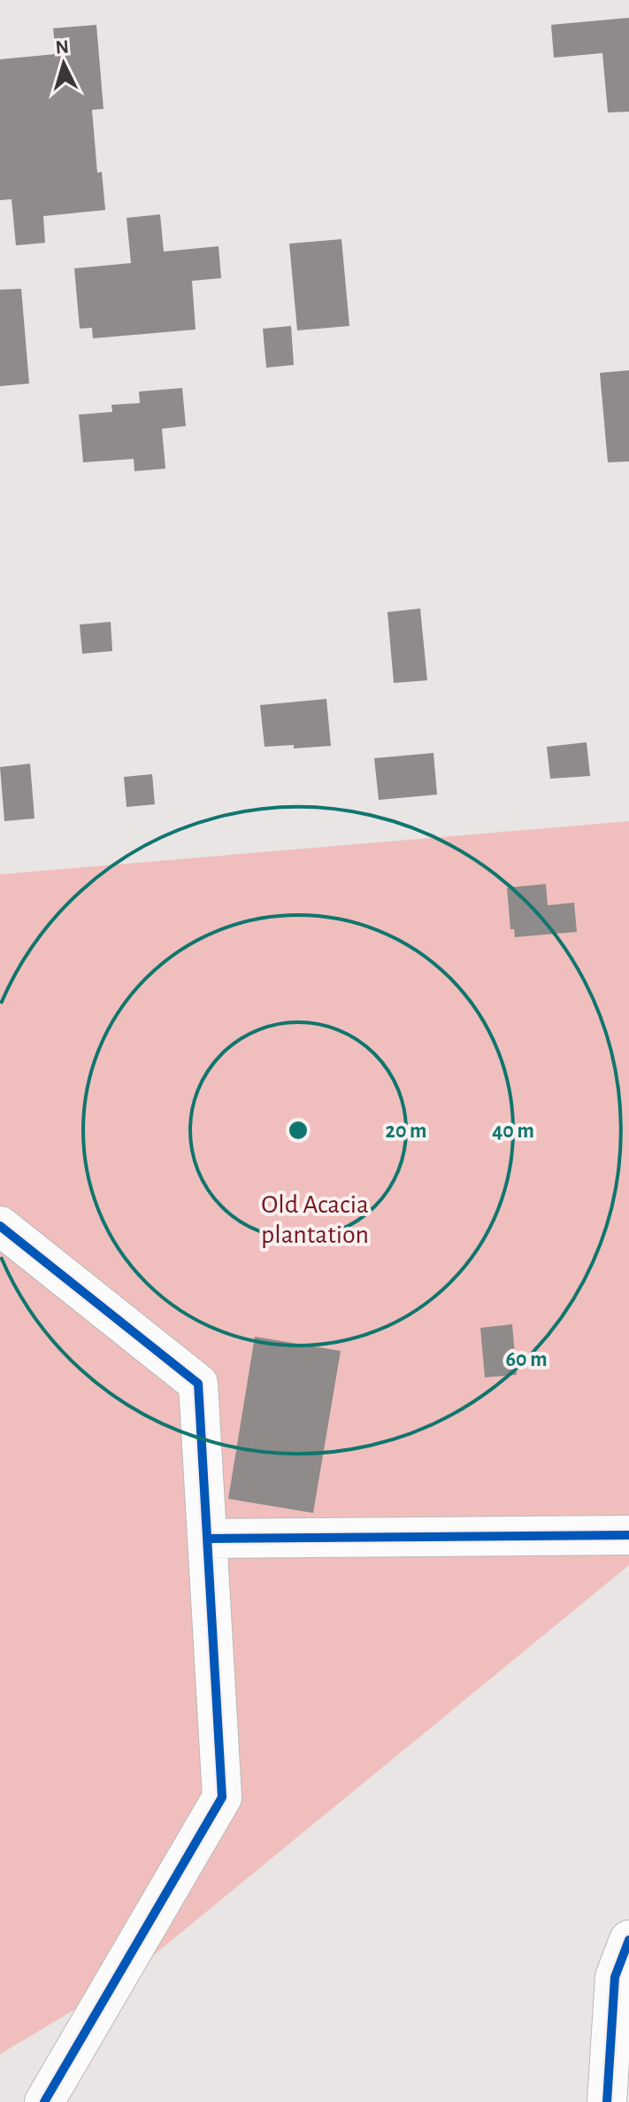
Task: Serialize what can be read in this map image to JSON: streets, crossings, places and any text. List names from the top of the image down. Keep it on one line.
{"parks":["Old Acacia plantation"],"north":"top","rings":["20 m","40 m","60 m"]}
